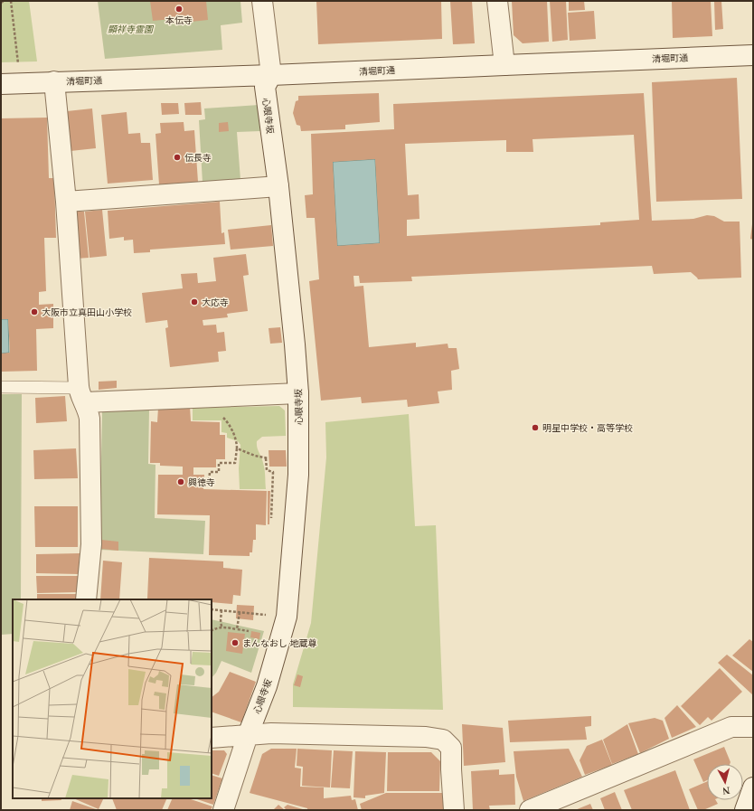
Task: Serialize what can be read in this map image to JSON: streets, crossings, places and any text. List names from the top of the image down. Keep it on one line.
{"streets":{"street":["清堀町通","心眼寺坂"]},"crossings":[["清堀町通","心眼寺坂"]],"parks":["顯祥寺霊園"],"places":["本伝寺","伝長寺","大応寺","大阪市立真田山小学校","明星中学校・高等学校","興徳寺","まんなおし 地蔵尊"],"north":"bottom"}
